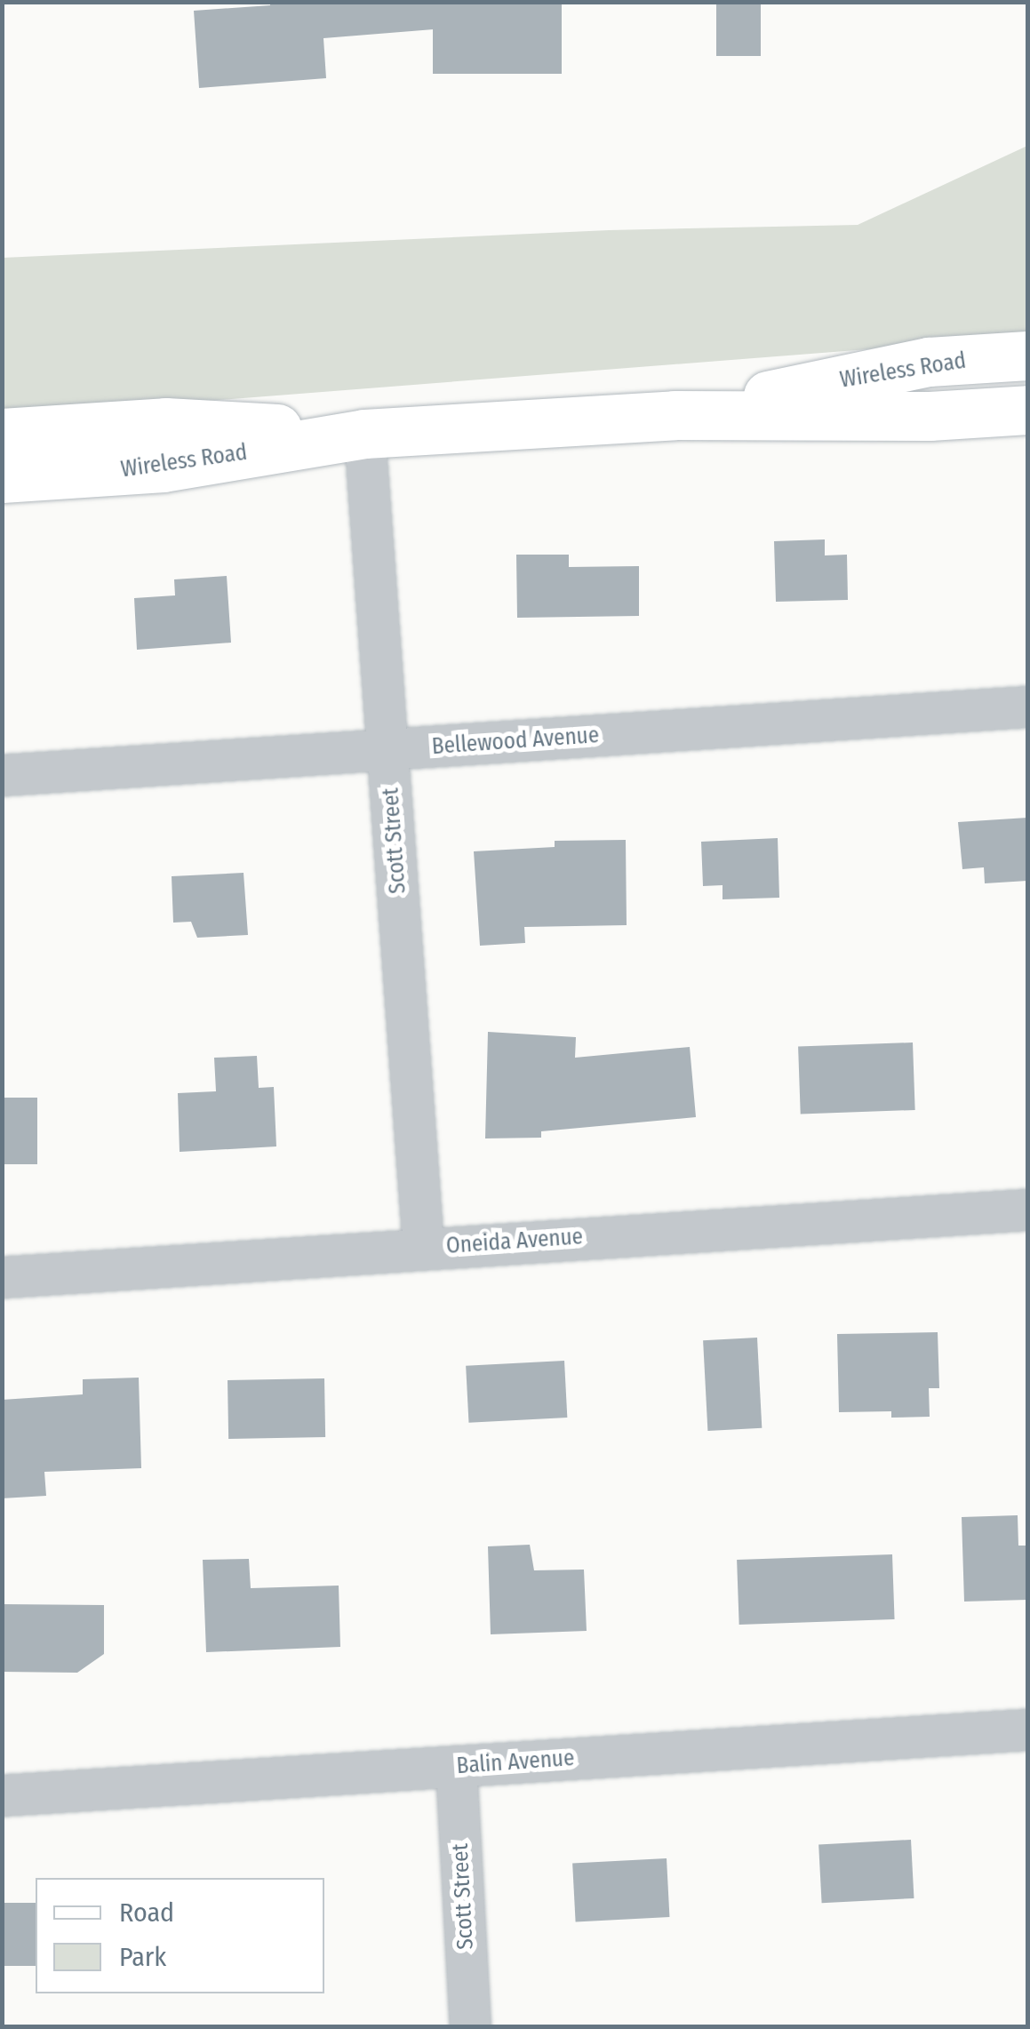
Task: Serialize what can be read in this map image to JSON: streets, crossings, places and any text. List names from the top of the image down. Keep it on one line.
{"streets":{"main road":["Wireless Road"],"street":["Bellewood Avenue","Scott Street","Oneida Avenue","Balin Avenue"]},"crossings":[["Wireless Road","Scott Street"],["Bellewood Avenue","Scott Street"],["Scott Street","Oneida Avenue"],["Scott Street","Balin Avenue"]],"legend":["Road","Park"]}
